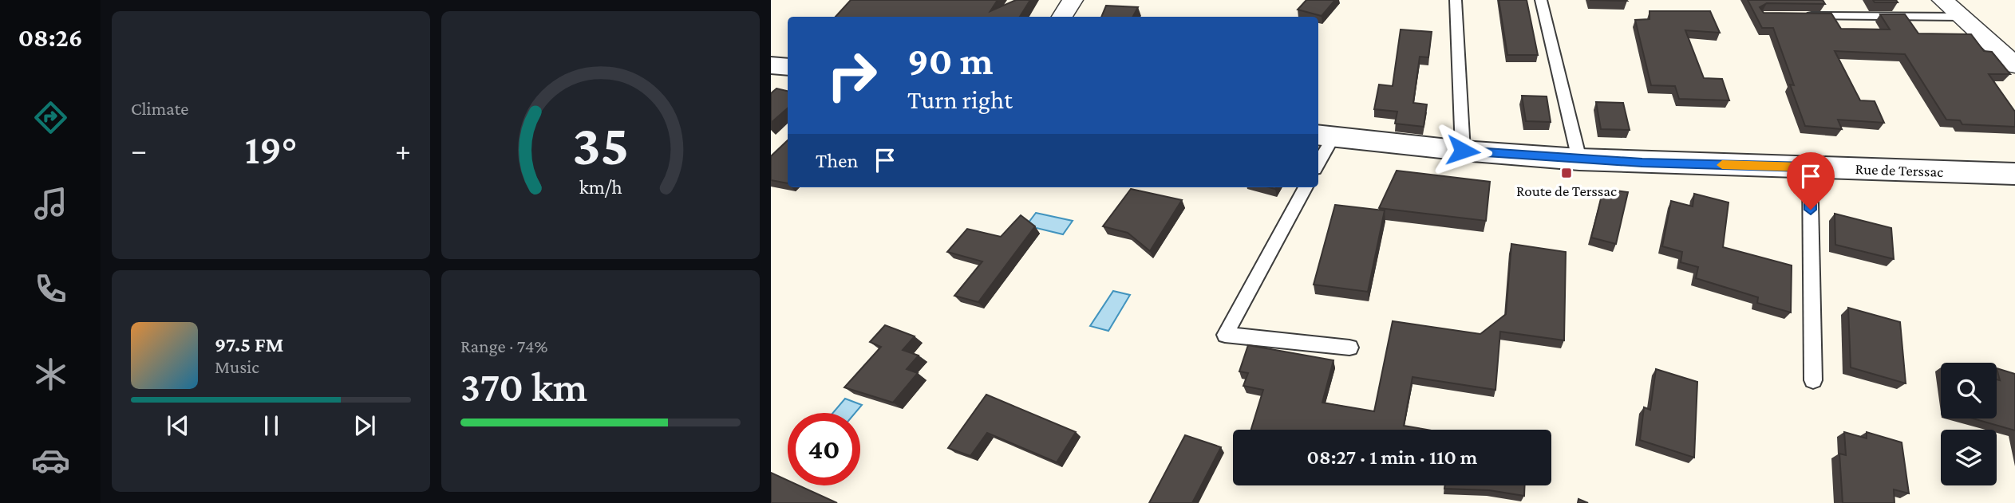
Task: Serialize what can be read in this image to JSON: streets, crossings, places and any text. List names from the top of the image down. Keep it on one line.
{"streets":{"street":["Rue de Terssac"]},"places":{"transit":["Route de Terssac"]},"page":{"tabs":"08:26","tile":["Climate",["Range · 74%","370 km"]],"turn":["90 m","Turn right"],"heat":["−","19°","+"],"then":"Then","song":["97.5 FM","Music"],"limit":"40","trip":"08:27 · 1 min · 110 m","gauge":["35","km/h"]}}
